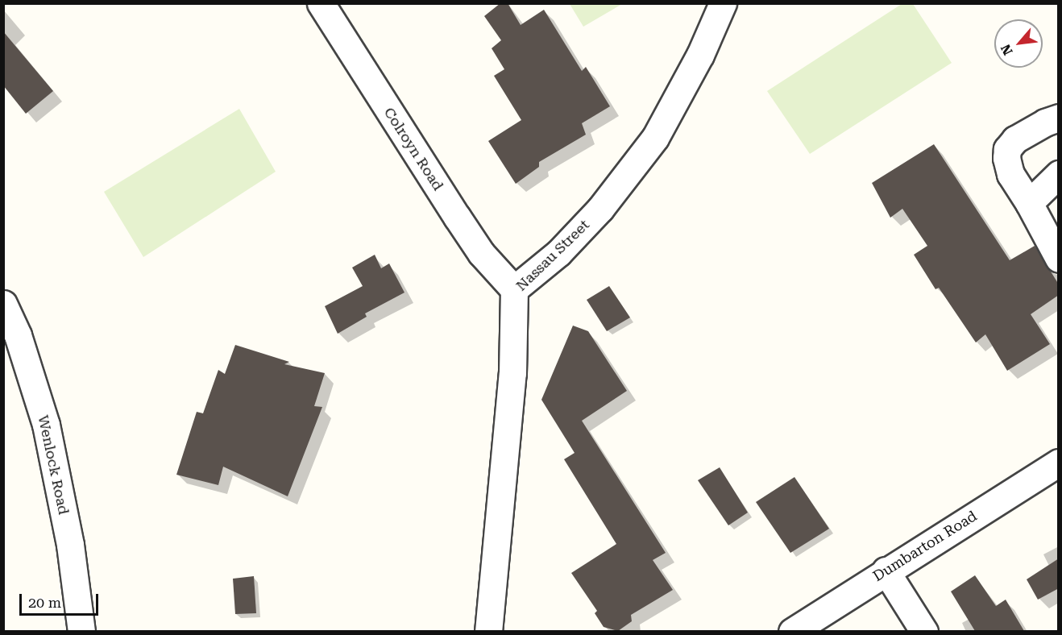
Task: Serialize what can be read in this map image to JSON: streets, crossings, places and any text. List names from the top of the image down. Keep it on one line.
{"streets":{"street":["Colroyn Road","Nassau Street","Wenlock Road","Dumbarton Road"]},"crossings":[["Colroyn Road","Nassau Street"]],"scale_bar":"20 m","north":"bottom left"}
